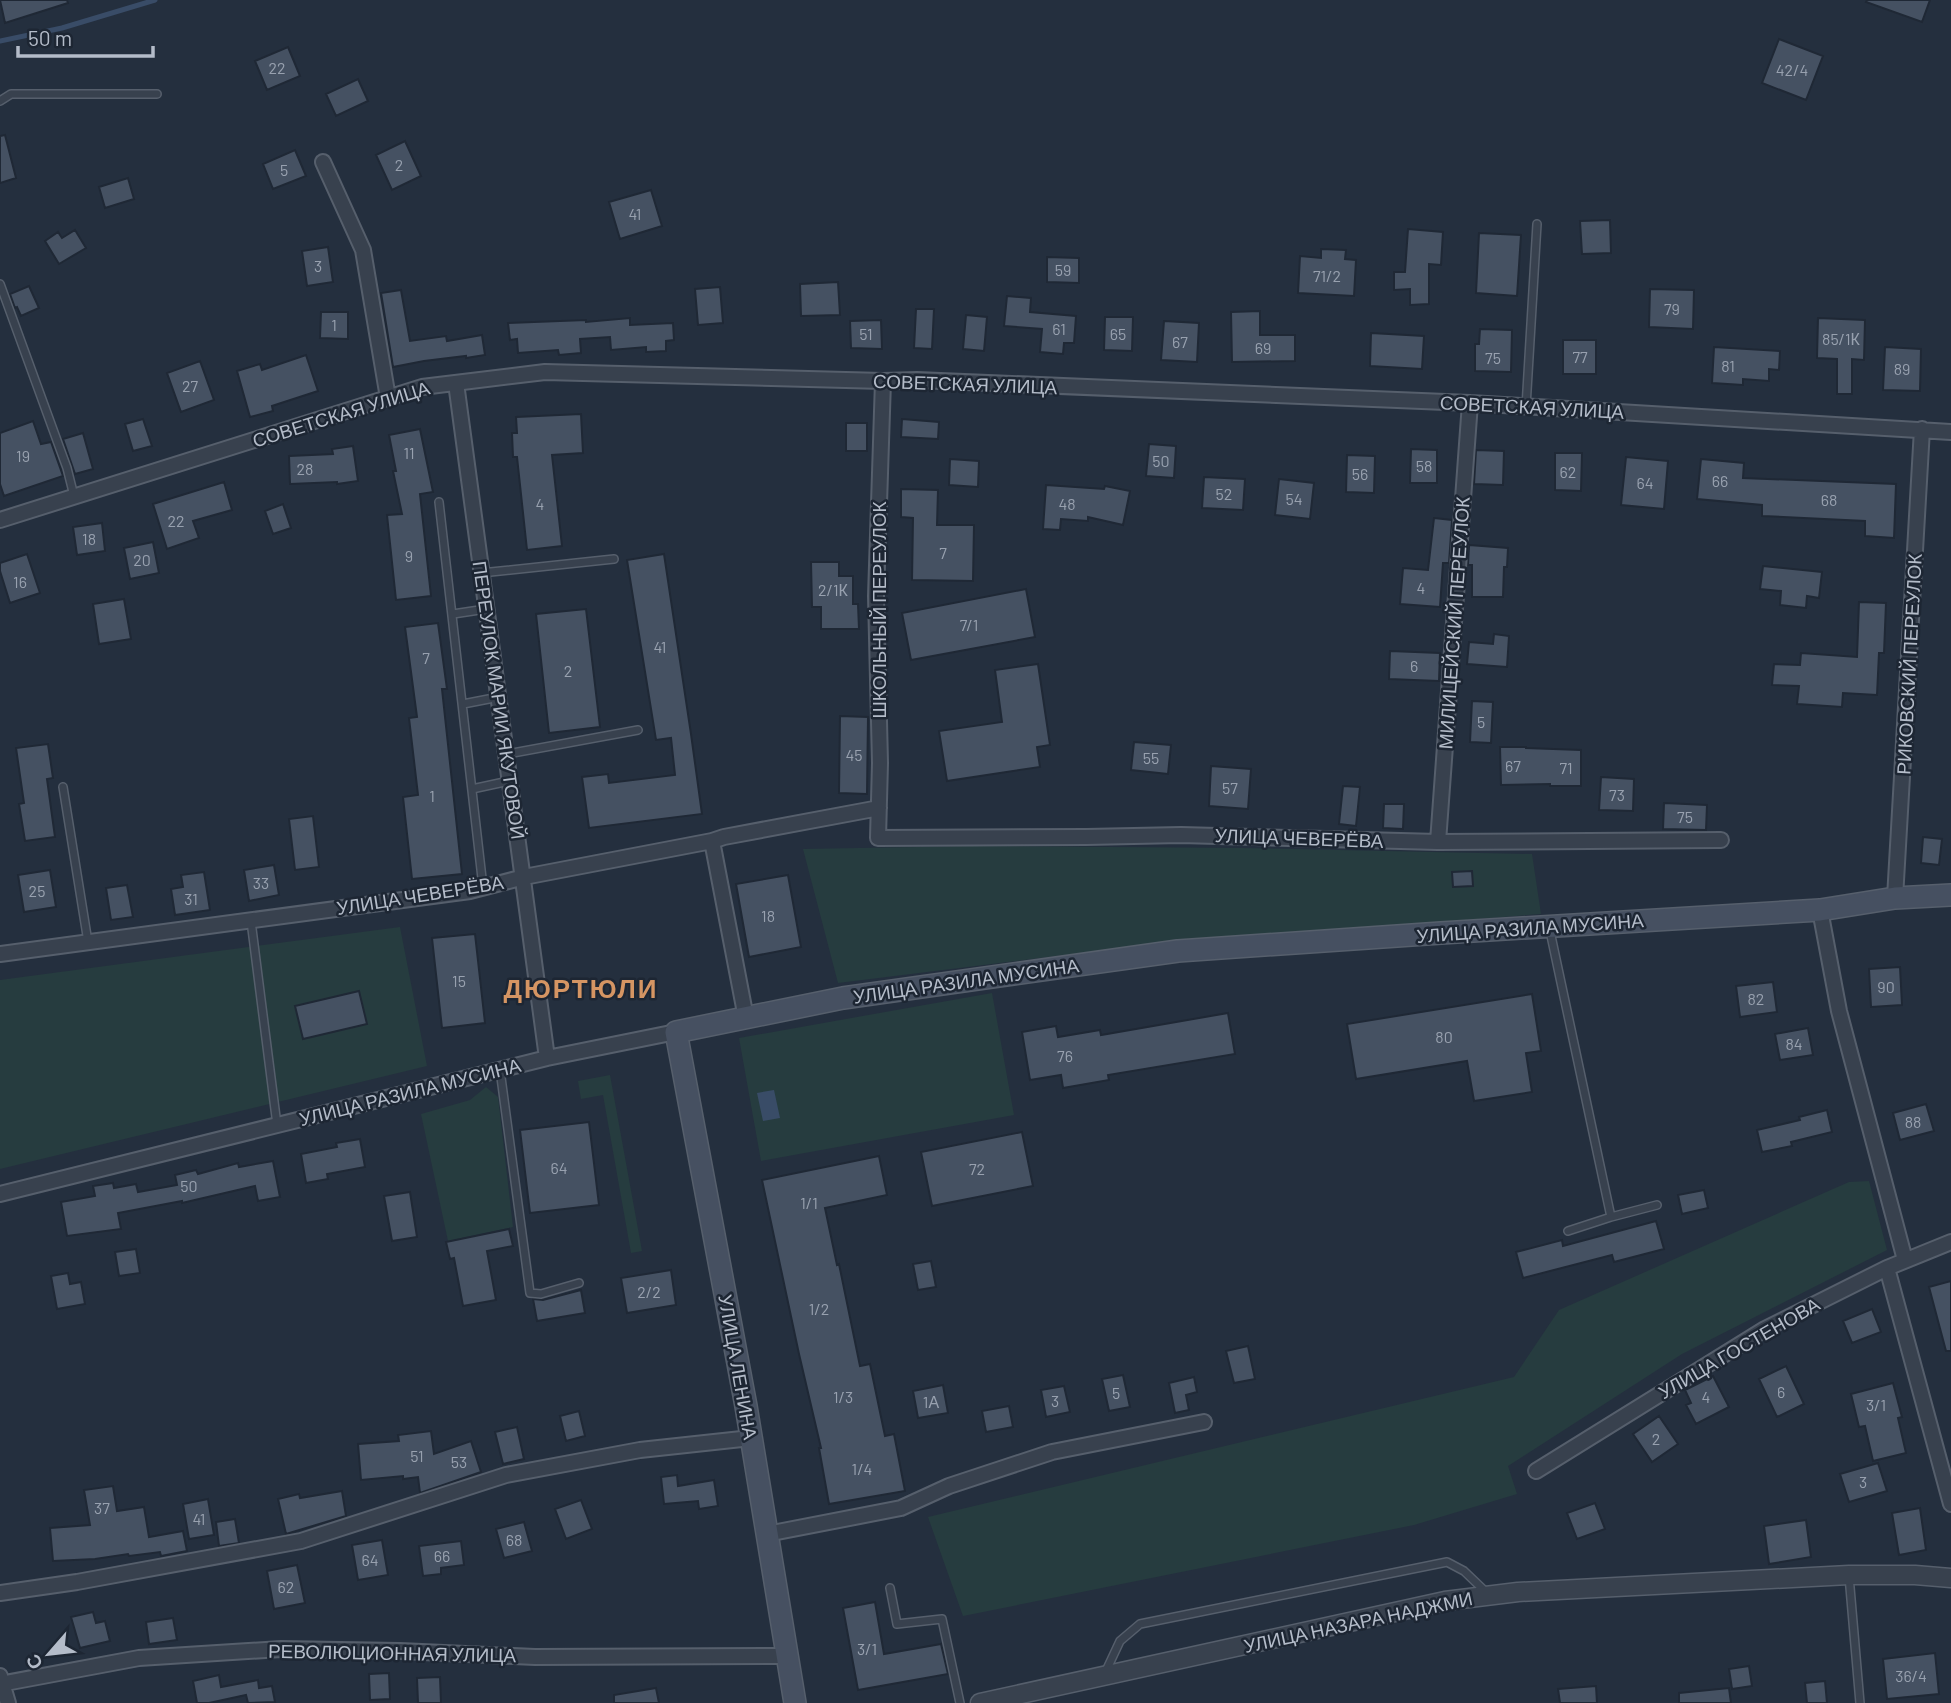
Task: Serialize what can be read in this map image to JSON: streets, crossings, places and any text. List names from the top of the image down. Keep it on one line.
{"streets":{"main road":["УЛИЦА РАЗИЛА МУСИНА","УЛИЦА ЛЕНИНА"],"street":["СОВЕТСКАЯ УЛИЦА","ШКОЛЬНЫЙ ПЕРЕУЛОК","МИЛИЦЕЙСКИЙ ПЕРЕУЛОК","РИКОВСКИЙ ПЕРЕУЛОК","ПЕРЕУЛОК МАРИИ ЯКУТОВОЙ","УЛИЦА ЧЕВЕРЁВА","УЛИЦА ГОСТЕНОВА","УЛИЦА НАЗАРА НАДЖМИ","РЕВОЛЮЦИОННАЯ УЛИЦА"]},"crossings":[["СОВЕТСКАЯ УЛИЦА","ШКОЛЬНЫЙ ПЕРЕУЛОК"],["СОВЕТСКАЯ УЛИЦА","МИЛИЦЕЙСКИЙ ПЕРЕУЛОК"],["СОВЕТСКАЯ УЛИЦА","РИКОВСКИЙ ПЕРЕУЛОК"],["СОВЕТСКАЯ УЛИЦА","ПЕРЕУЛОК МАРИИ ЯКУТОВОЙ"],["ШКОЛЬНЫЙ ПЕРЕУЛОК","УЛИЦА ЧЕВЕРЁВА"],["МИЛИЦЕЙСКИЙ ПЕРЕУЛОК","УЛИЦА ЧЕВЕРЁВА"],["РИКОВСКИЙ ПЕРЕУЛОК","УЛИЦА РАЗИЛА МУСИНА"],["ПЕРЕУЛОК МАРИИ ЯКУТОВОЙ","УЛИЦА ЧЕВЕРЁВА"],["ПЕРЕУЛОК МАРИИ ЯКУТОВОЙ","УЛИЦА РАЗИЛА МУСИНА"],["УЛИЦА РАЗИЛА МУСИНА","УЛИЦА ЛЕНИНА"],["УЛИЦА ЛЕНИНА","РЕВОЛЮЦИОННАЯ УЛИЦА"]],"districts":["ДЮРТЮЛИ"],"house_numbers":["22","42/4","2","5","41","3","59","71/2","79","1","61","51","65","85/1К","67","69","77","75","81","89","27","11","19","50","58","28","62","56","66","64","52","54","68","4","48","22","18","7","9","20","16","4","2/1К","7/1","41","7","6","2","5","45","55","67","71","57","73","1","75","33","25","31","18","15","90","82","80","84","76","88","64","72","50","1/1","2/2","1/2","6","5","1/3","4","3","1А","3/1","2","51","53","1/4","3","37","41","68","66","64","62","3/1","36/4"],"scale_bar":"50 m","north":"bottom left"}
